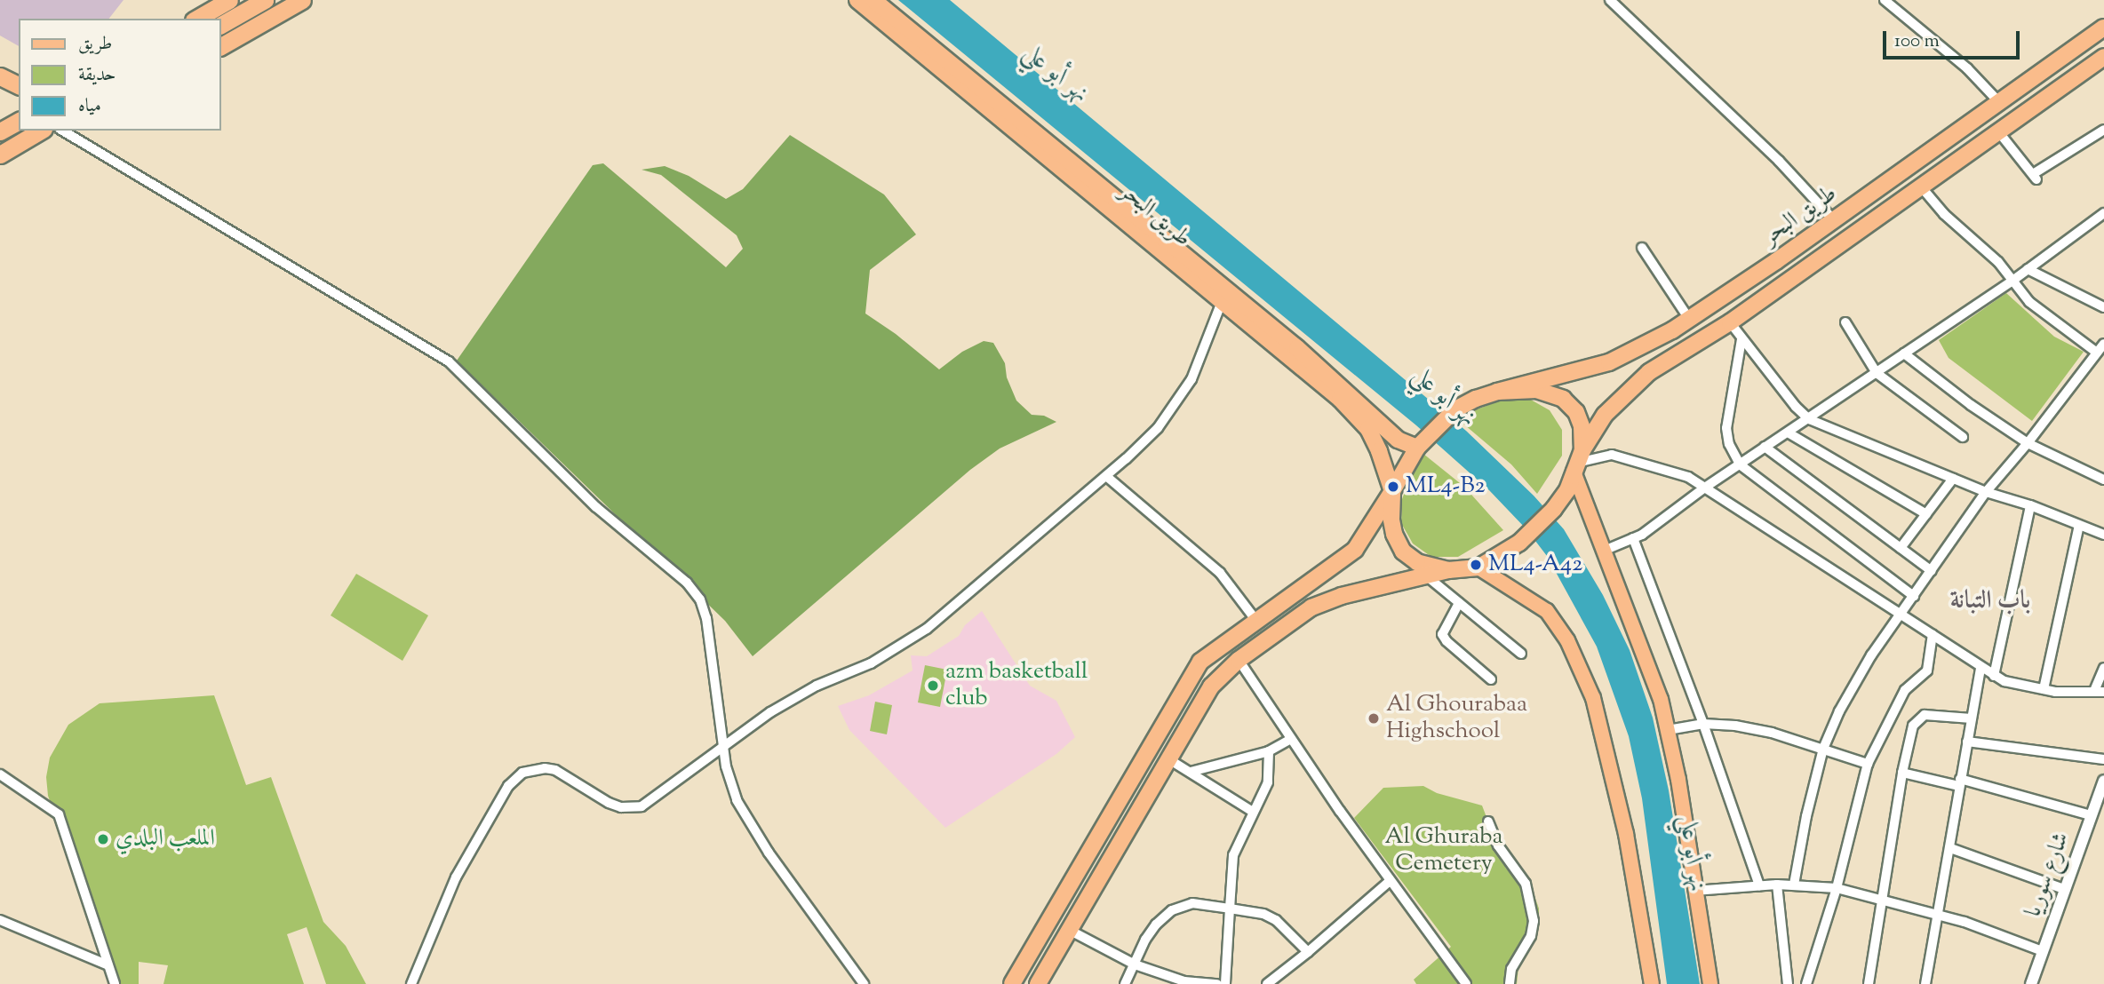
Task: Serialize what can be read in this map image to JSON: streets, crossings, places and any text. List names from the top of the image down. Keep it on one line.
{"streets":{"highway":["طريق البحر"],"street":["شارع سوريا"]},"districts":["باب التبانة"],"water":["نهر أبو علي"],"parks":["Al Ghuraba Cemetery"],"places":["ML4-B2","ML4-A42","azm basketball club","Al Ghourabaa Highschool","الملعب البلدي"],"legend":["طريق","حديقة","مياه"],"scale_bar":"100 m"}
